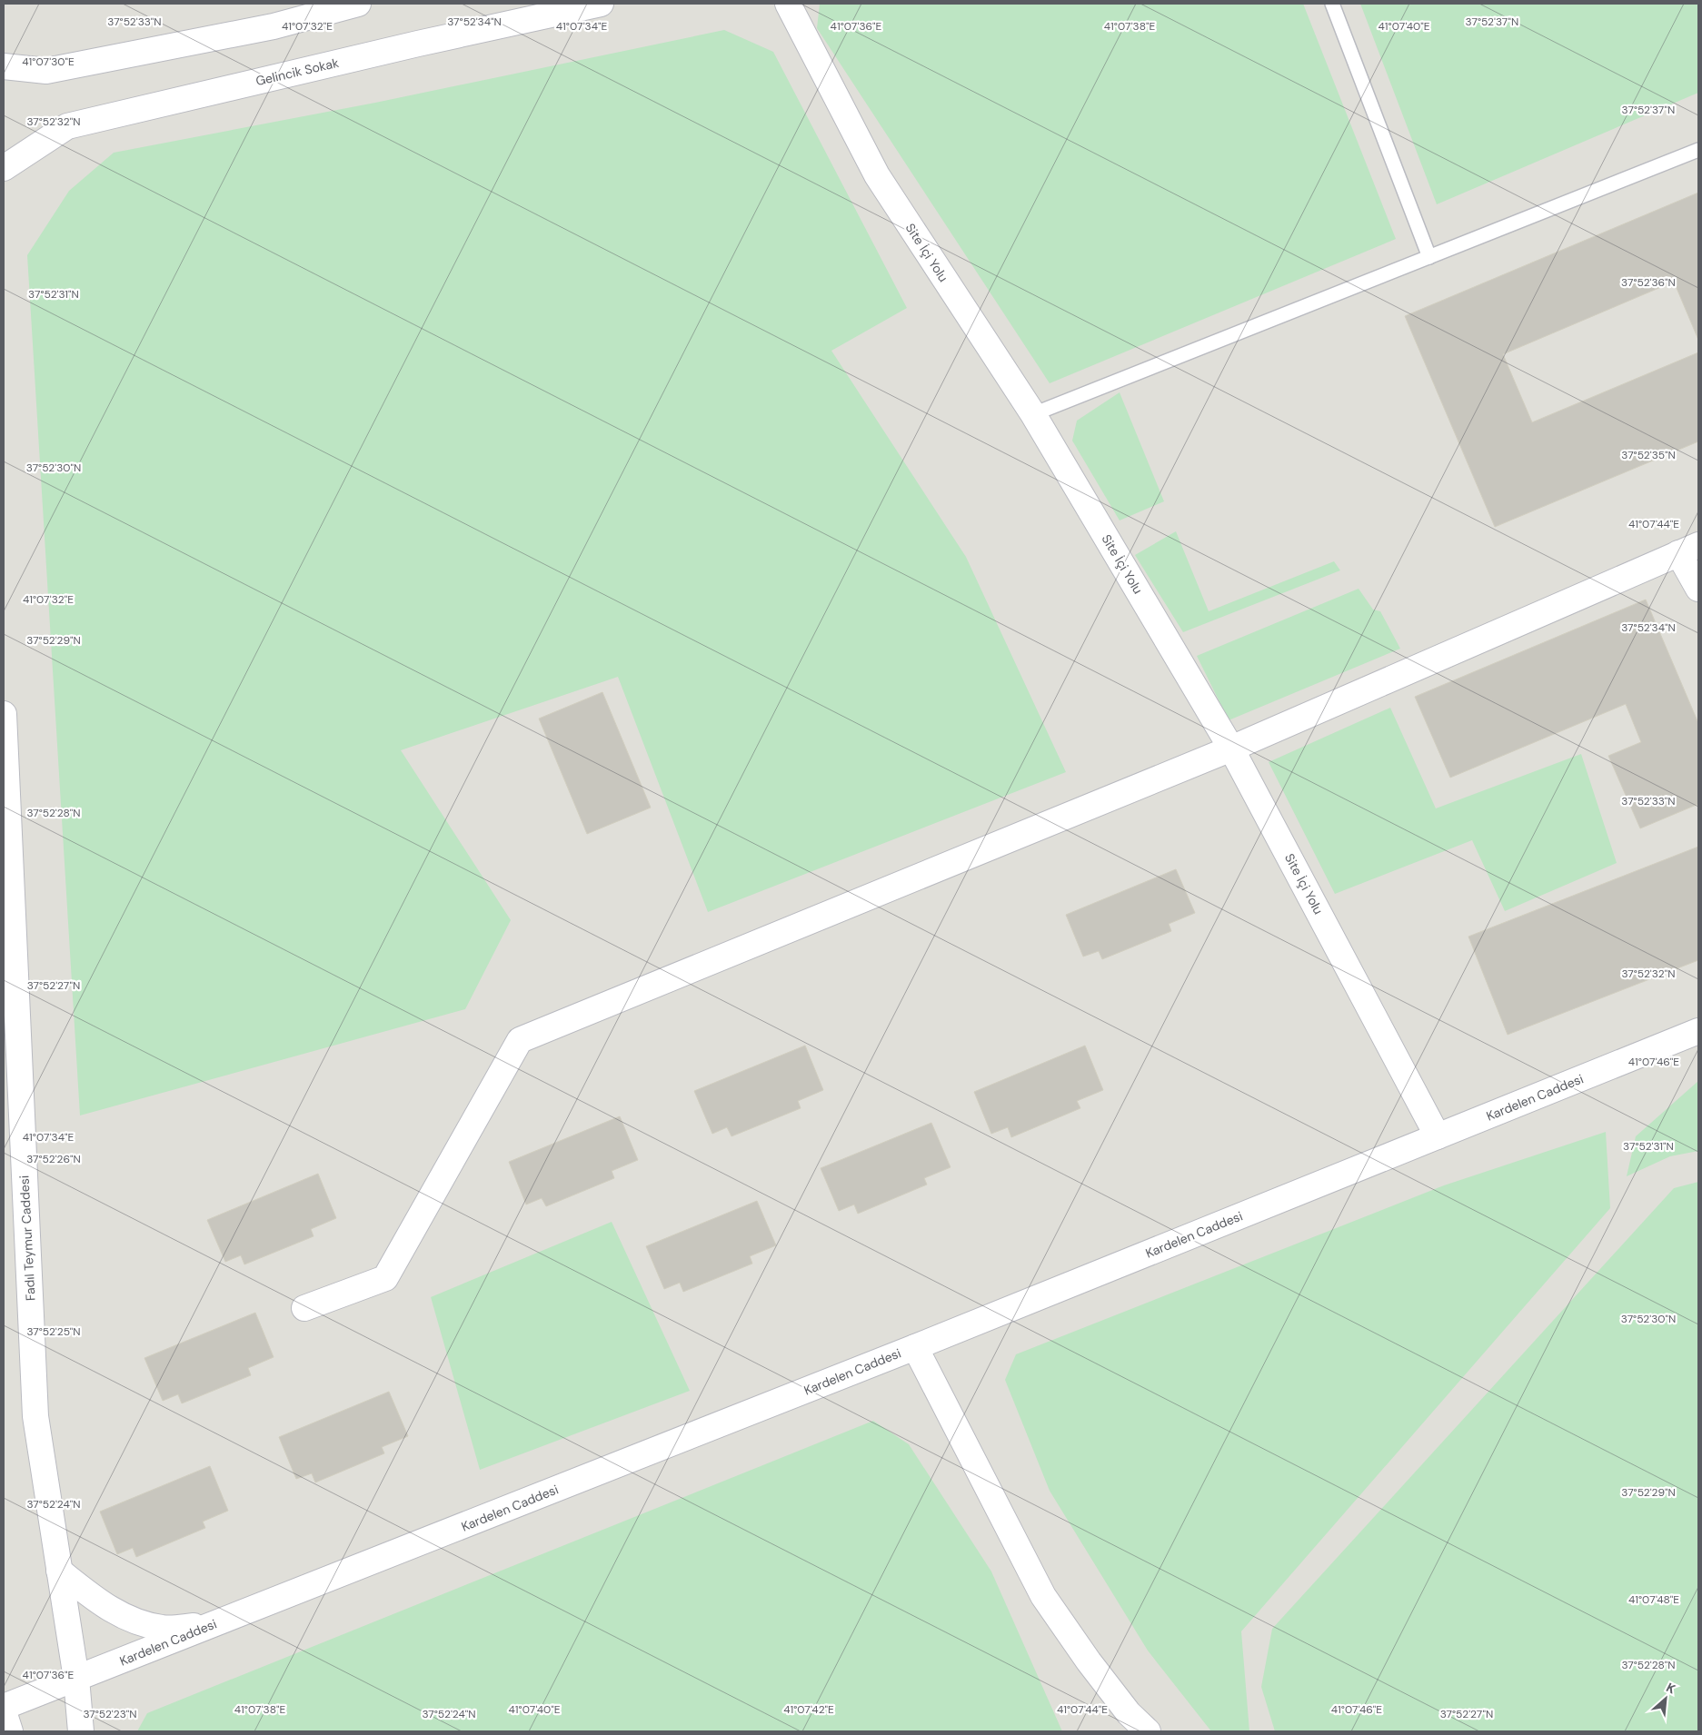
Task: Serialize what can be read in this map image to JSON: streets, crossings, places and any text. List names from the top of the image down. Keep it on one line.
{"streets":{"street":["Gelincik Sokak","Site İçi Yolu","Kardelen Caddesi","Fadıl Teymur Caddesi"]},"crossings":[["Site İçi Yolu","Kardelen Caddesi"],["Kardelen Caddesi","Fadıl Teymur Caddesi"]],"north":"top right","coordinates":["37°52'33\"N","37°52'34\"N","37°52'37\"N","41°07'32\"E","41°07'34\"E","41°07'36\"E","41°07'38\"E","41°07'40\"E","41°07'30\"E","37°52'32\"N","37°52'36\"N","37°52'31\"N","37°52'35\"N","37°52'30\"N","41°07'44\"E","37°52'29\"N","37°52'28\"N","37°52'27\"N","41°07'46\"E","37°52'26\"N","37°52'25\"N","37°52'24\"N","41°07'48\"E","41°07'42\"E","37°52'23\"N"]}
